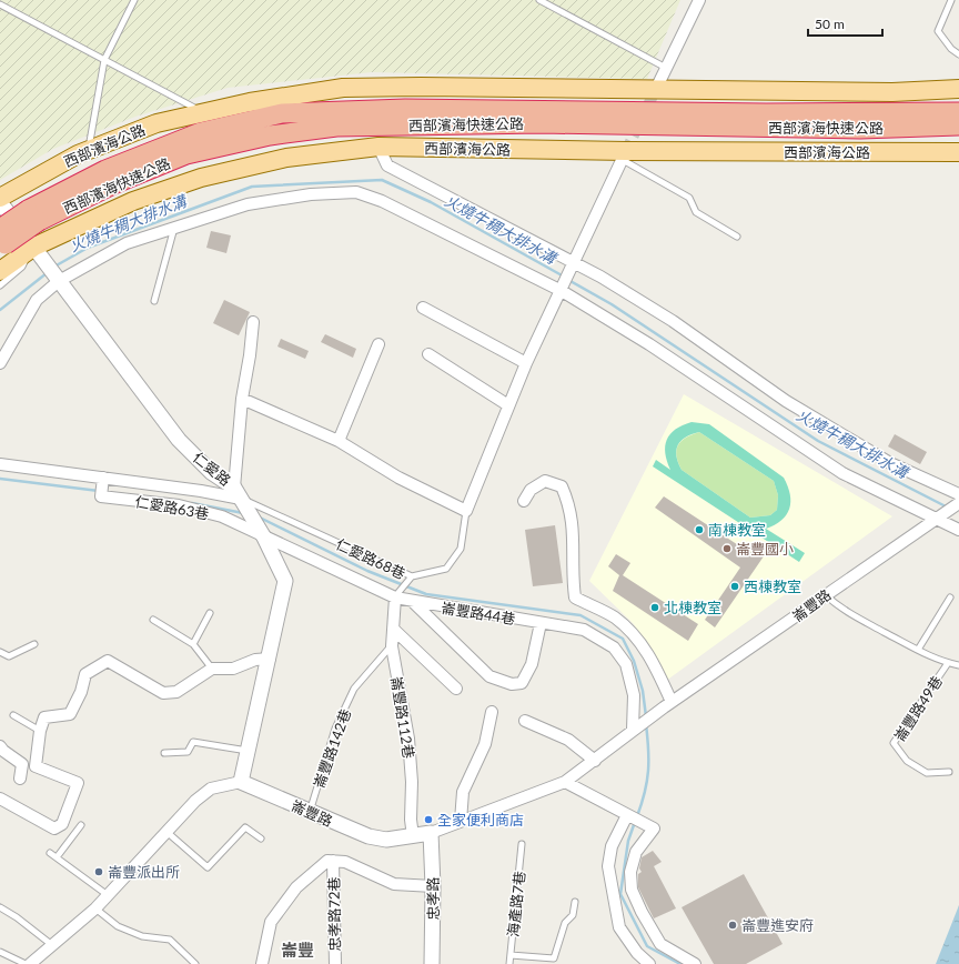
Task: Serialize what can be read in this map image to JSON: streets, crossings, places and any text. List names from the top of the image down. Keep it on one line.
{"streets":{"highway":["西部濱海快速公路"],"main road":["西部濱海公路"],"street":["仁愛路","仁愛路63巷","崙豐路","崙豐路44巷","崙豐路112巷","忠孝路","忠孝路72巷"],"lane":["仁愛路68巷","崙豐路49巷","崙豐路142巷","海產路7巷"]},"crossings":[["西部濱海公路","仁愛路"],["仁愛路","仁愛路63巷"],["仁愛路","仁愛路68巷"],["仁愛路","崙豐路"],["仁愛路","崙豐路44巷"],["仁愛路63巷","崙豐路44巷"],["崙豐路","崙豐路44巷"],["崙豐路","崙豐路49巷"],["崙豐路","崙豐路112巷"],["崙豐路","崙豐路142巷"],["崙豐路","忠孝路"],["崙豐路44巷","崙豐路112巷"],["崙豐路112巷","崙豐路142巷"],["忠孝路","忠孝路72巷"]],"districts":["崙豐"],"water":["火燒牛稠大排水溝"],"places":["南棟教室","崙豐國小","西棟教室","北棟教室","全家便利商店","崙豐派出所","崙豐進安府"],"scale_bar":"50 m"}
